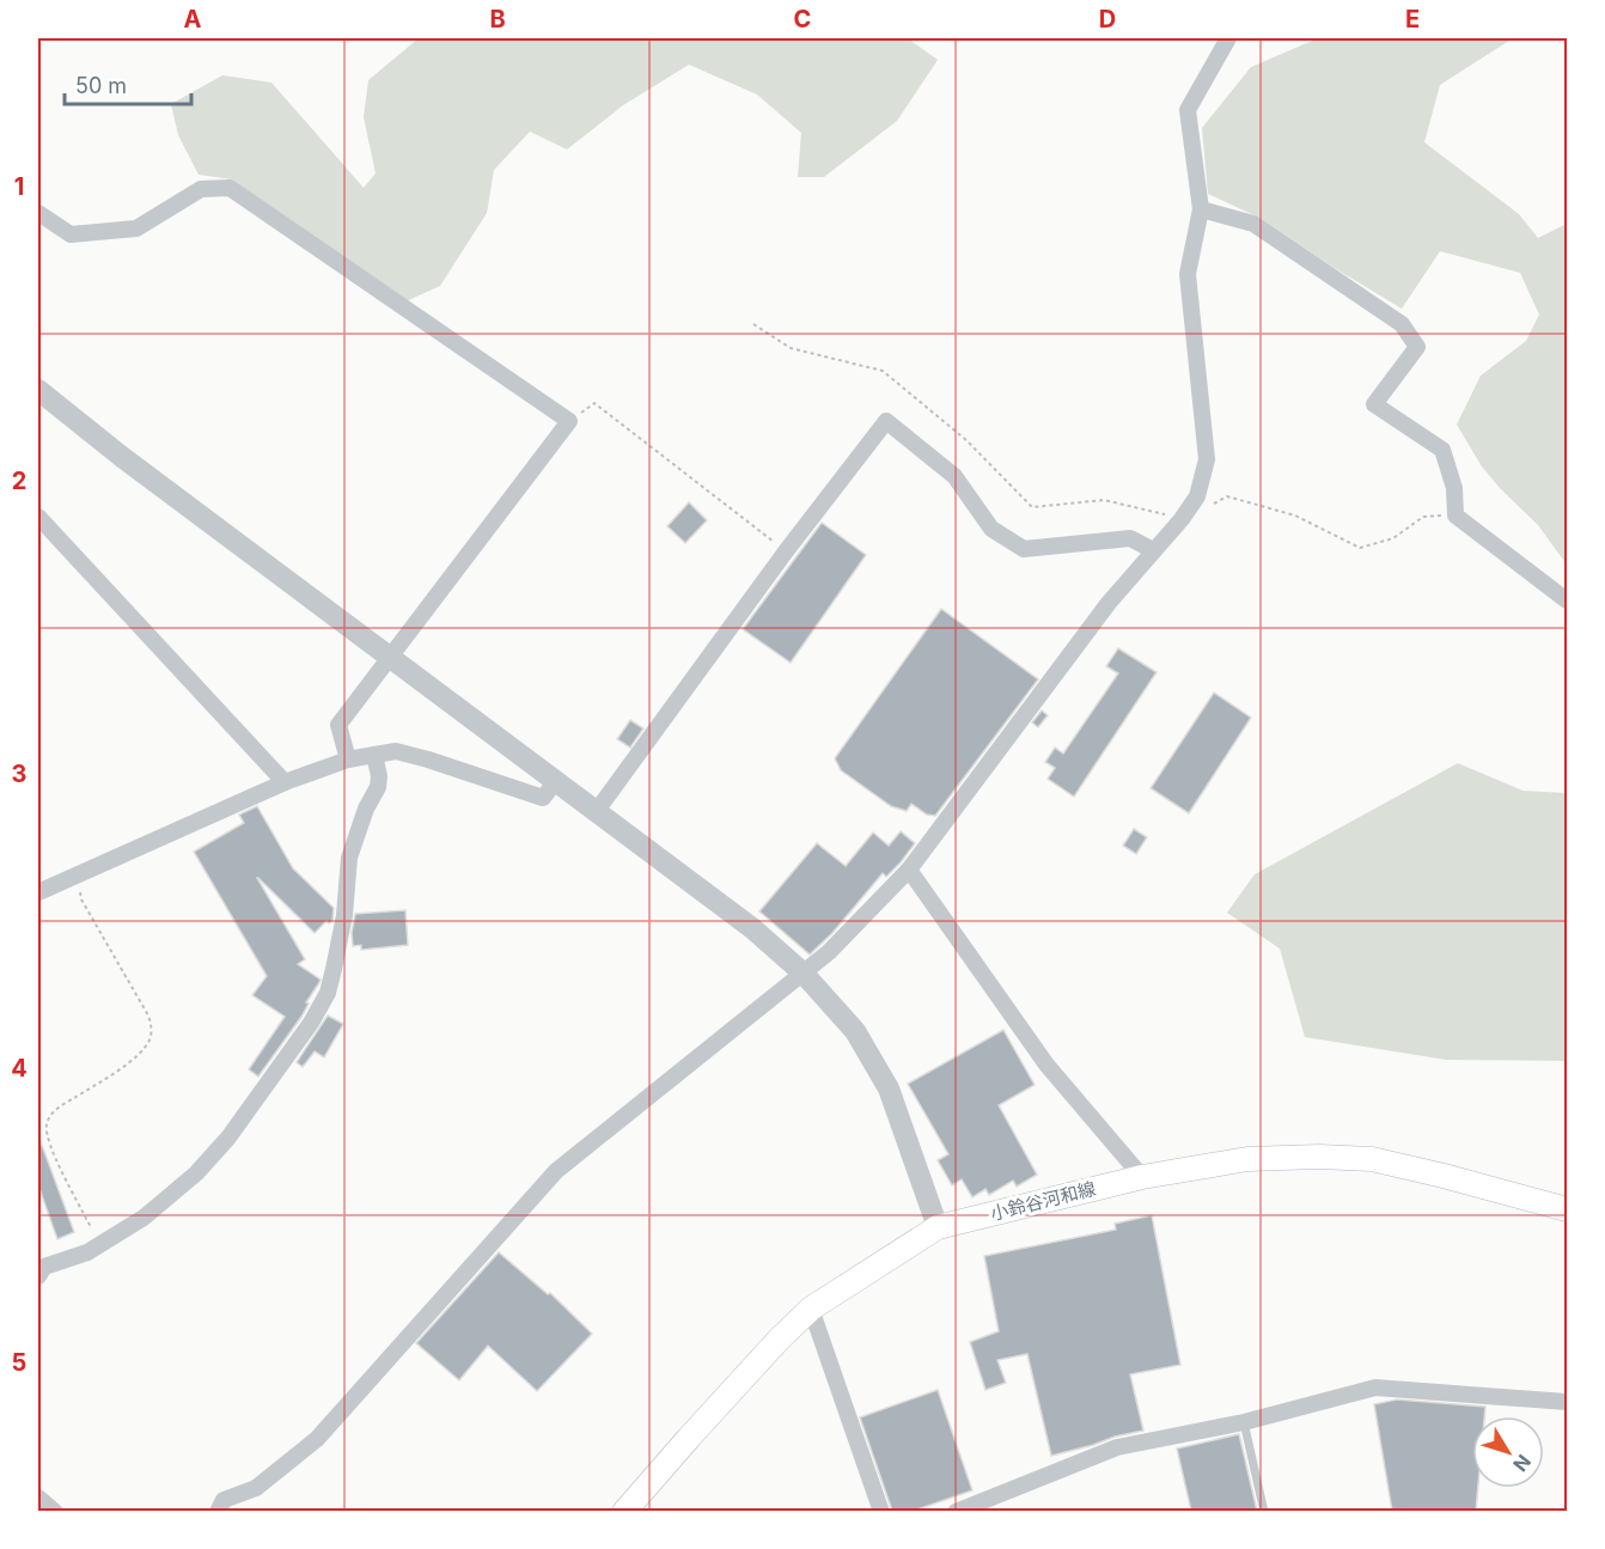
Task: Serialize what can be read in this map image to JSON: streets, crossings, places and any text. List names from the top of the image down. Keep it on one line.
{"streets":{"main road":["小鈴谷河和線"]},"scale_bar":"50 m","north":"bottom right","grid":{"columns":["A","B","C","D","E"],"rows":["1","2","3","4","5"]}}
